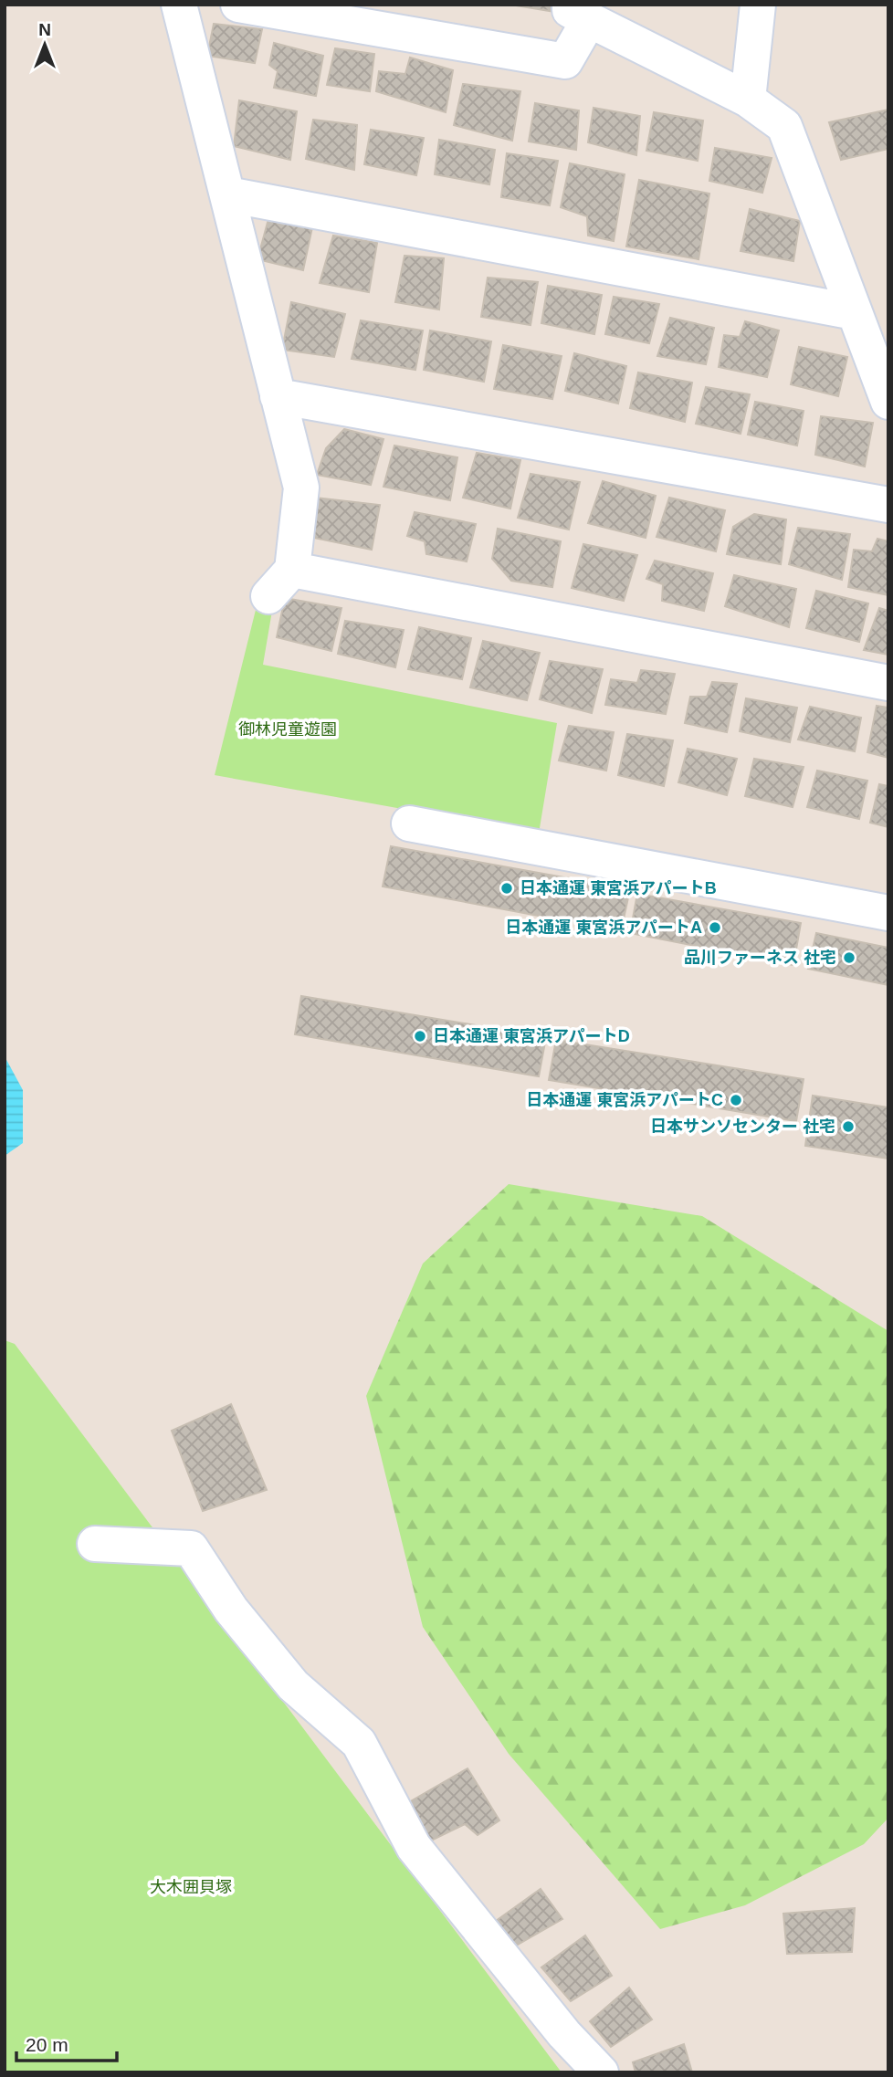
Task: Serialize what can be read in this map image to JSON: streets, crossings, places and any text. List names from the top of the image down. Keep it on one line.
{"parks":["御林児童遊園","大木囲貝塚"],"places":["日本通運 東宮浜アパートB","日本通運 東宮浜アパートA","品川ファーネス 社宅","日本通運 東宮浜アパートD","日本通運 東宮浜アパートC","日本サンソセンター 社宅"],"scale_bar":"20 m","north":"top"}
